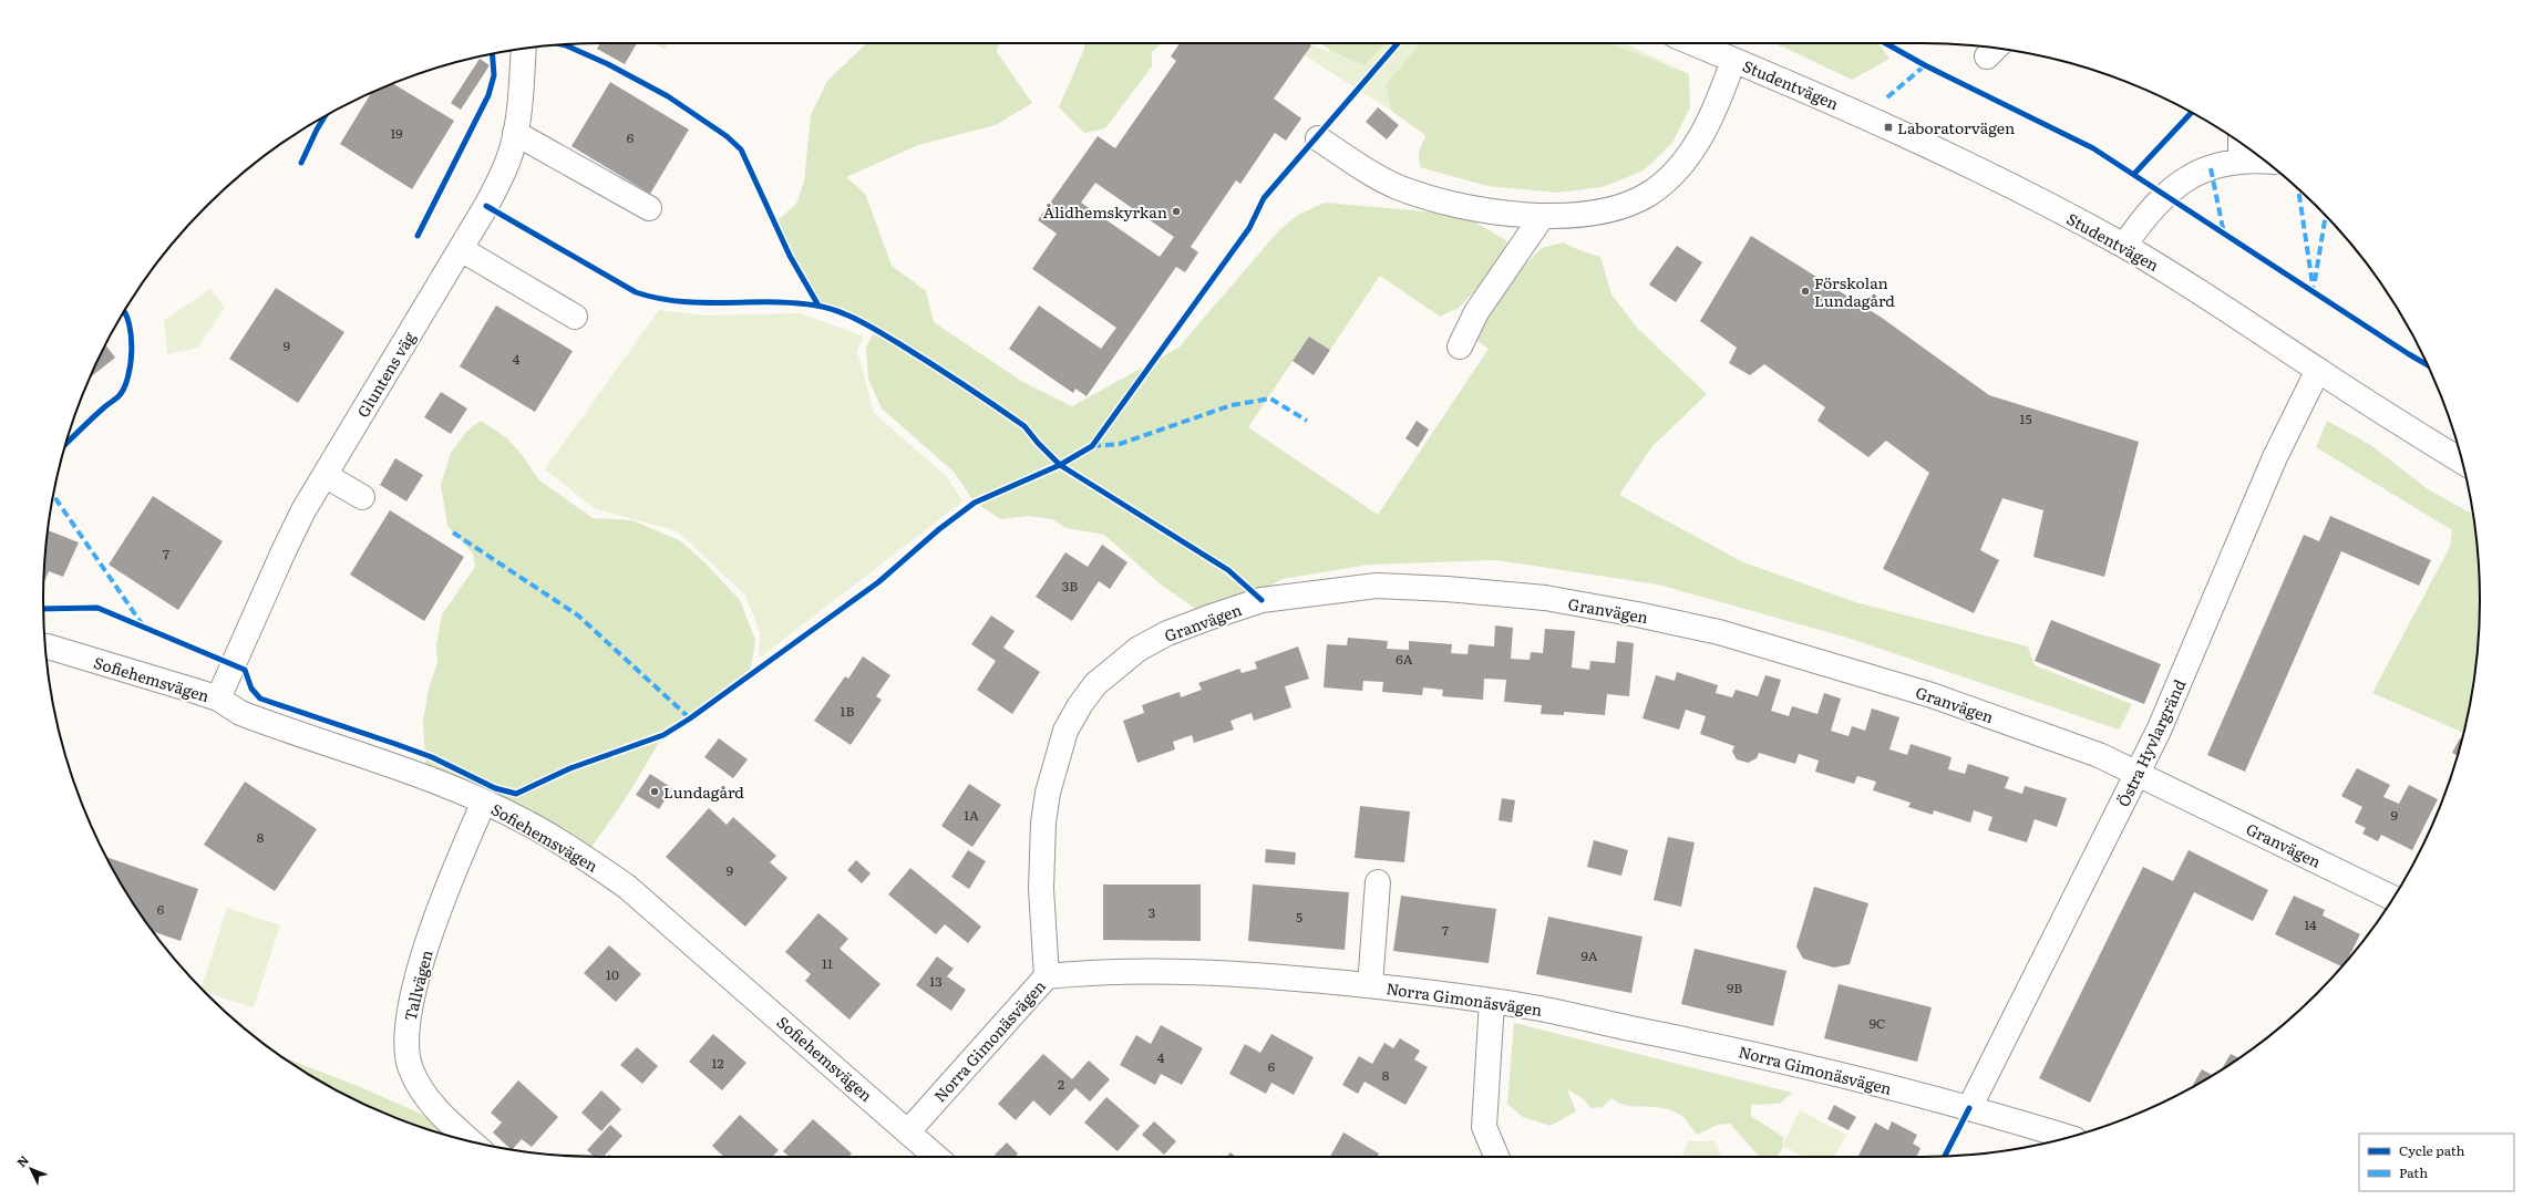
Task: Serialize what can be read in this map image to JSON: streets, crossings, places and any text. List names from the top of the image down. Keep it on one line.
{"streets":{"street":["Studentvägen","Gluntens väg","Granvägen","Sofiehemsvägen","Östra Hyvlargränd","Tallvägen","Norra Gimonäsvägen"]},"crossings":[["Studentvägen","Östra Hyvlargränd"],["Gluntens väg","Sofiehemsvägen"],["Granvägen","Östra Hyvlargränd"],["Granvägen","Norra Gimonäsvägen"],["Sofiehemsvägen","Tallvägen"],["Sofiehemsvägen","Norra Gimonäsvägen"],["Östra Hyvlargränd","Norra Gimonäsvägen"]],"places":{"transit":["Laboratorvägen"],"other":["Ålidhemskyrkan","Förskolan Lundagård","Lundagård"]},"house_numbers":["19","6","9","4","15","7","3B","6A","1B","1A","9","8","9","6","3","5","14","7","9A","11","10","13","9B","9C","4","12","6","8","2"],"legend":["Cycle path","Path"],"north":"top left"}
